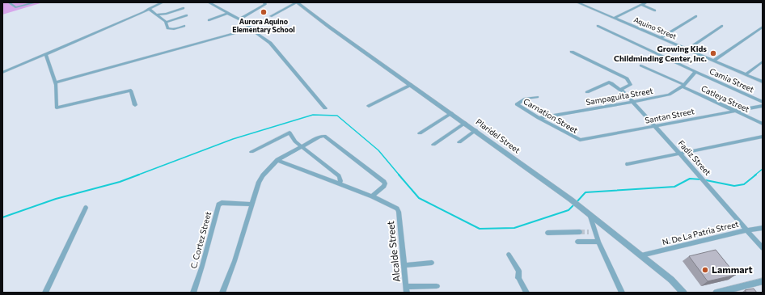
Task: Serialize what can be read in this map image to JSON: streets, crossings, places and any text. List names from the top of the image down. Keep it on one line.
{"streets":{"street":["Aquino Street","Camia Street","Sampaguita Street","Catleya Street","Carnation Street","Santan Street","Plaridel Street","Fadiz Street","N. De La Patria Street","C. Cortez Street","Alcalde Street"]},"crossings":[["Camia Street","Sampaguita Street"],["Sampaguita Street","Catleya Street"],["Sampaguita Street","Carnation Street"],["Sampaguita Street","Fadiz Street"],["Catleya Street","Santan Street"],["Carnation Street","Santan Street"],["Santan Street","Fadiz Street"],["Plaridel Street","N. De La Patria Street"],["Fadiz Street","N. De La Patria Street"]],"places":["Aurora Aquino Elementary School","Growing Kids Childminding Center, Inc.","Lammart"]}
